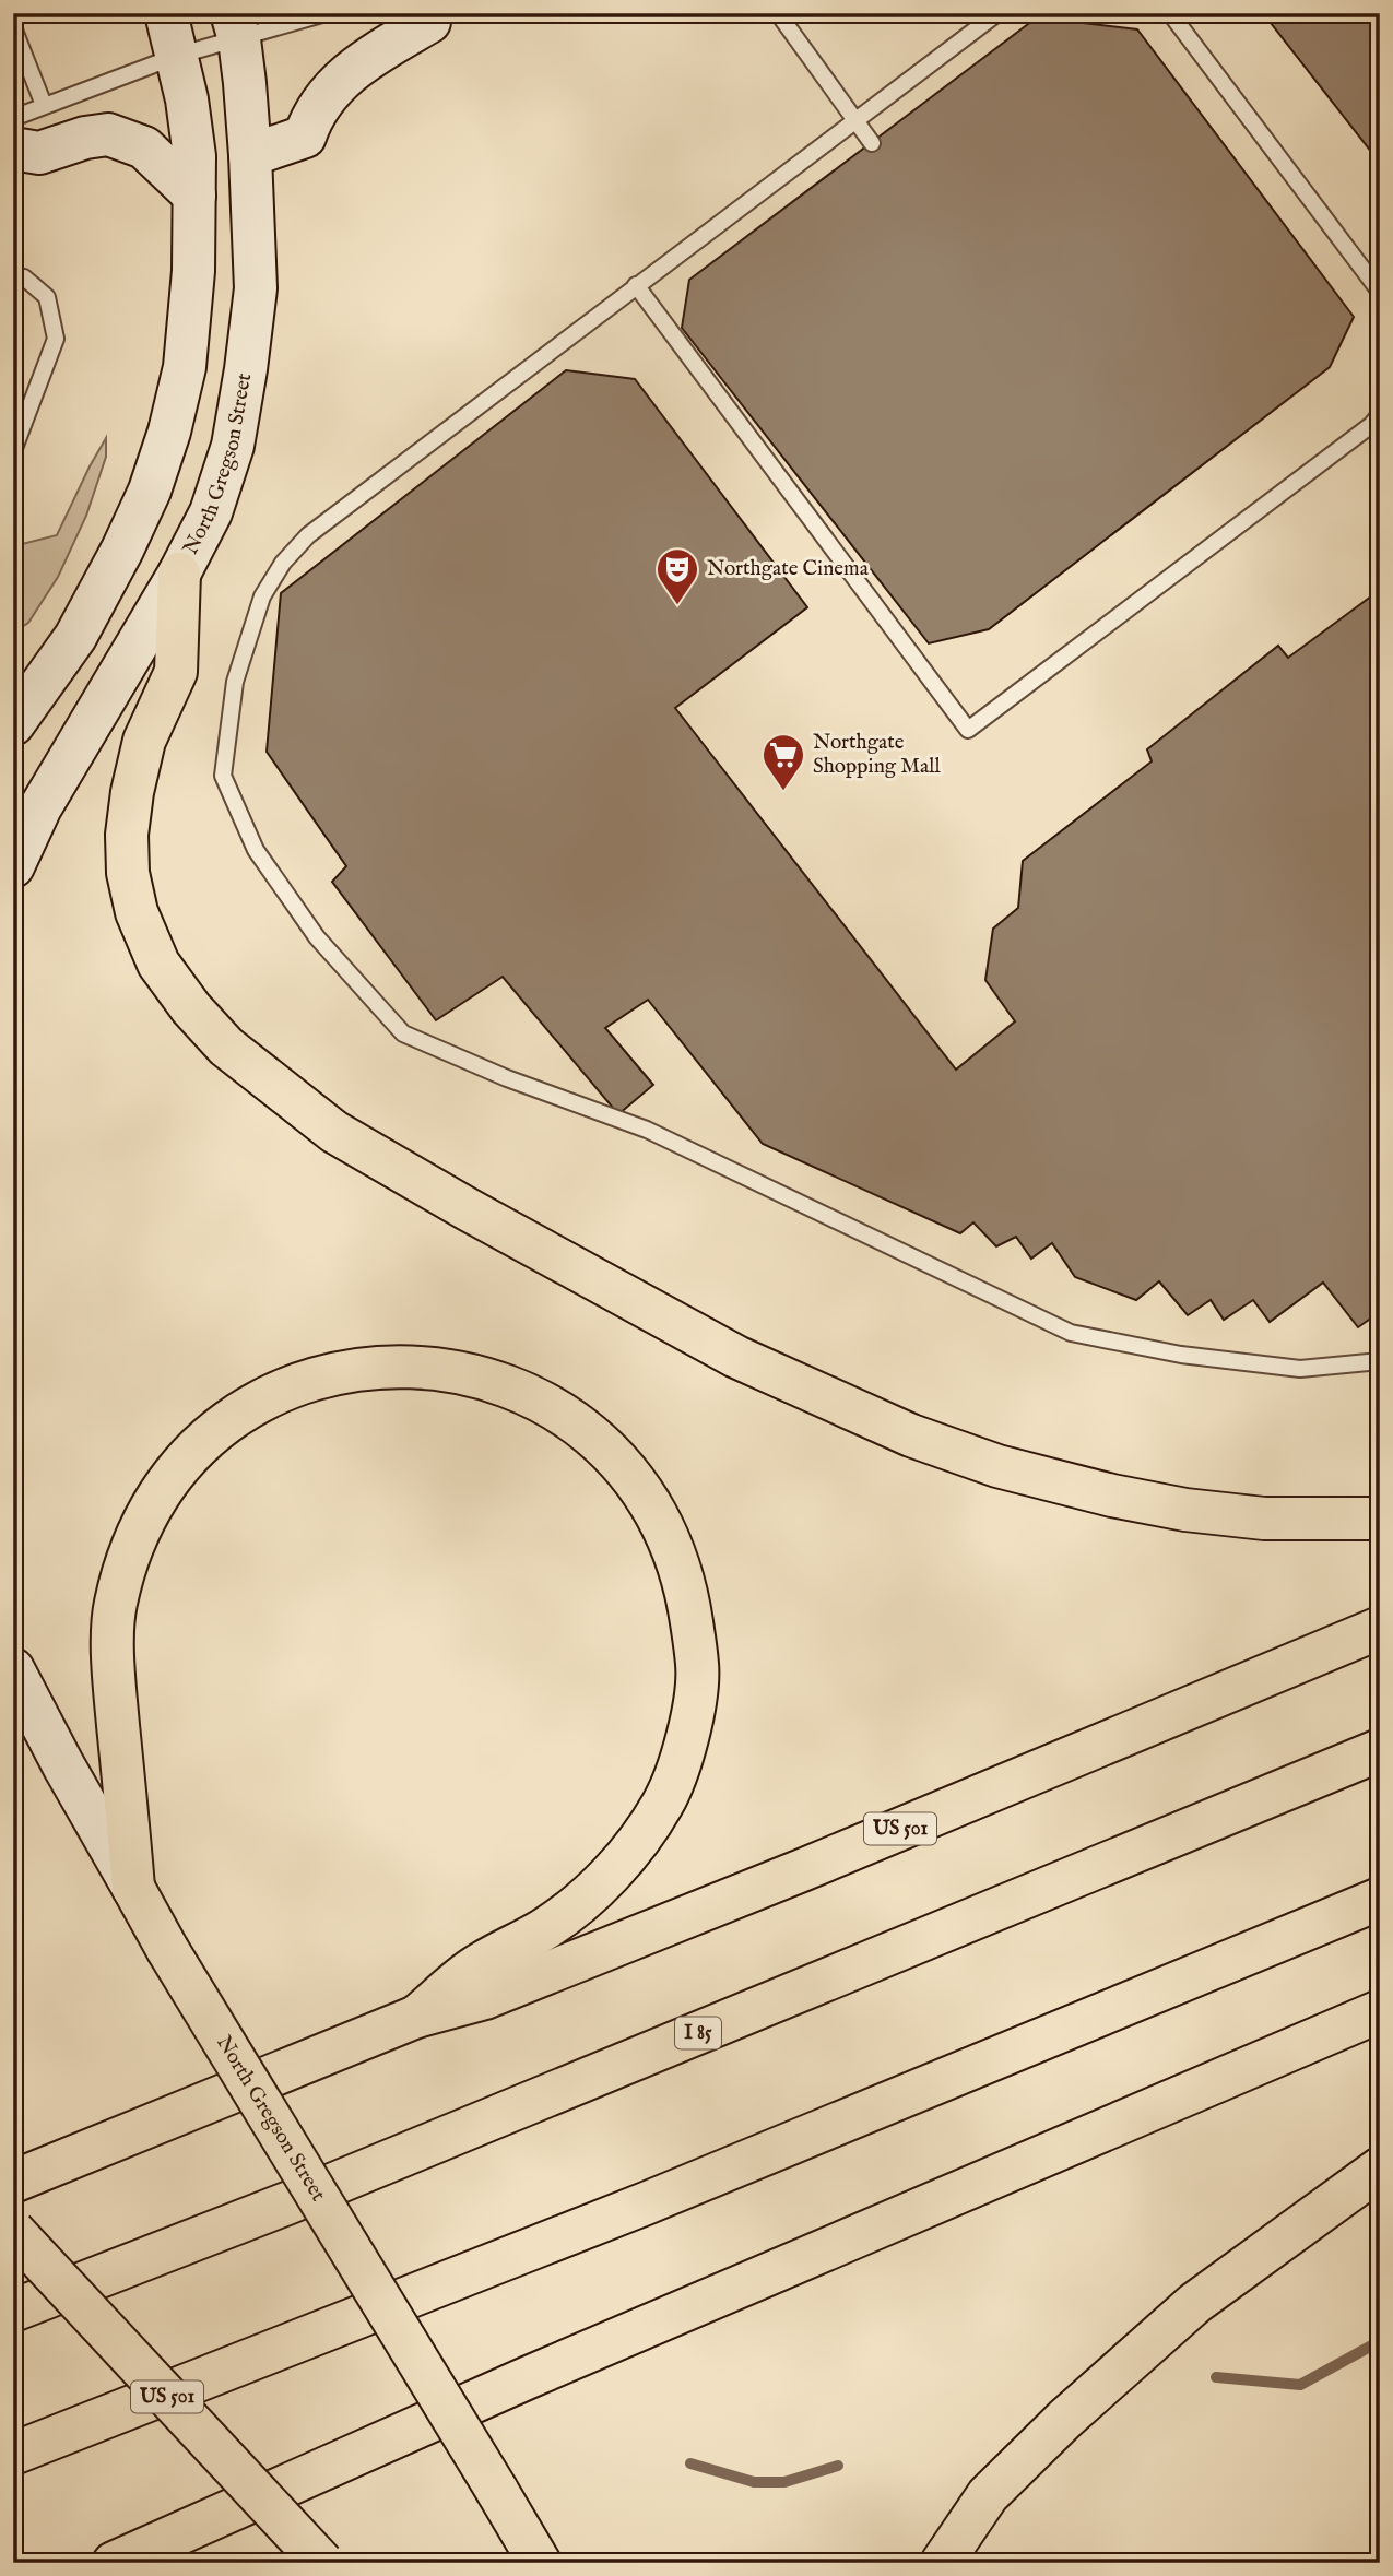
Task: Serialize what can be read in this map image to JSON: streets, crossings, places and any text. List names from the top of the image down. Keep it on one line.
{"streets":{"highway":["North Gregson Street","US 501","I 85"]},"places":{"theatre":["Northgate Cinema"],"supermarket":["Northgate Shopping Mall"]}}
